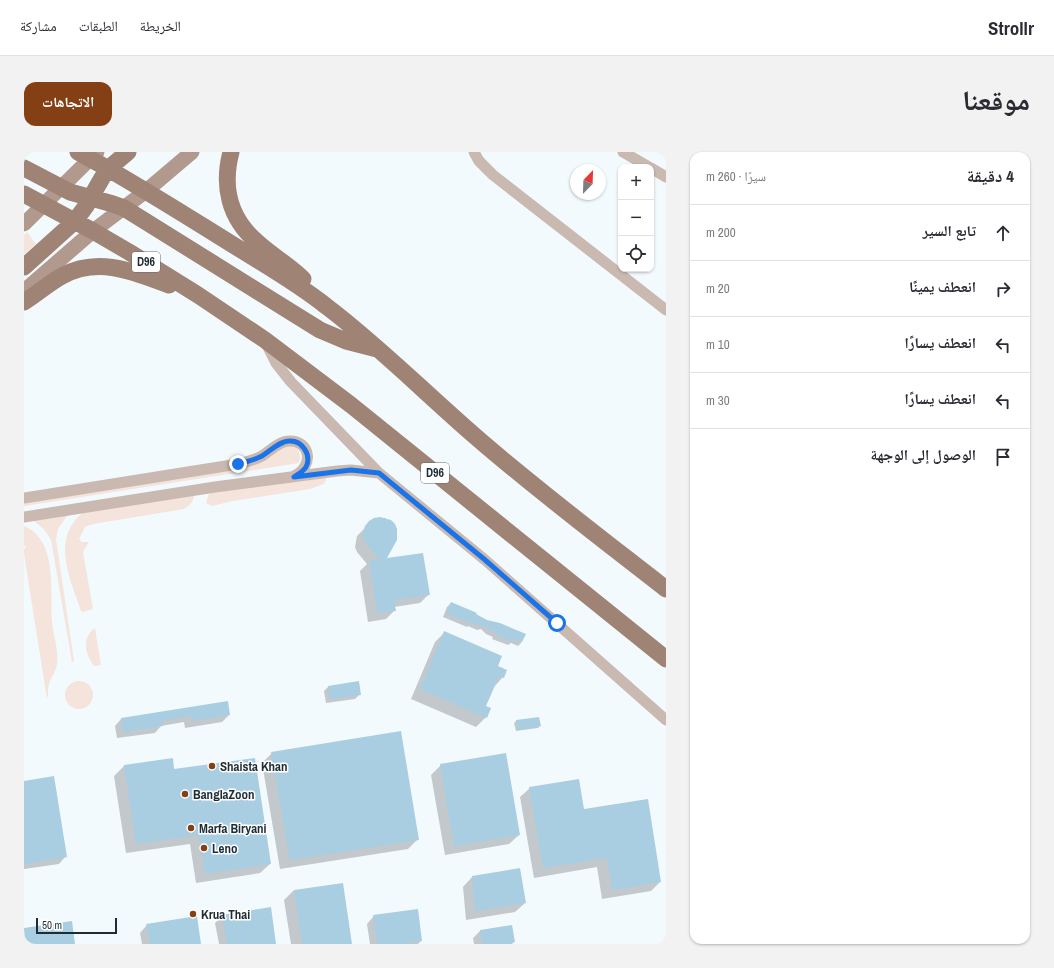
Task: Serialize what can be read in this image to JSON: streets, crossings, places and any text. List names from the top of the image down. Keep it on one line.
{"streets":{"main road":["D96"]},"places":["Shaista Khan","BanglaZoon","Marfa Biryani","Leno","Krua Thai"],"scale_bar":"50 m","north":"top right","page":{"header":"Strollr","nav":["الخريطة","الطبقات","مشاركة"],"title":"موقعنا","buttons":"الاتجاهات","heading":["4 دقيقة","سيرًا · 260 m"],"map_buttons":["+","−"],"list":[["تابع السير","200 m"],["انعطف يمينًا","20 m"],["انعطف يسارًا","10 m"],["انعطف يسارًا","30 m"],"الوصول إلى الوجهة"],"scale":"50 m"}}
